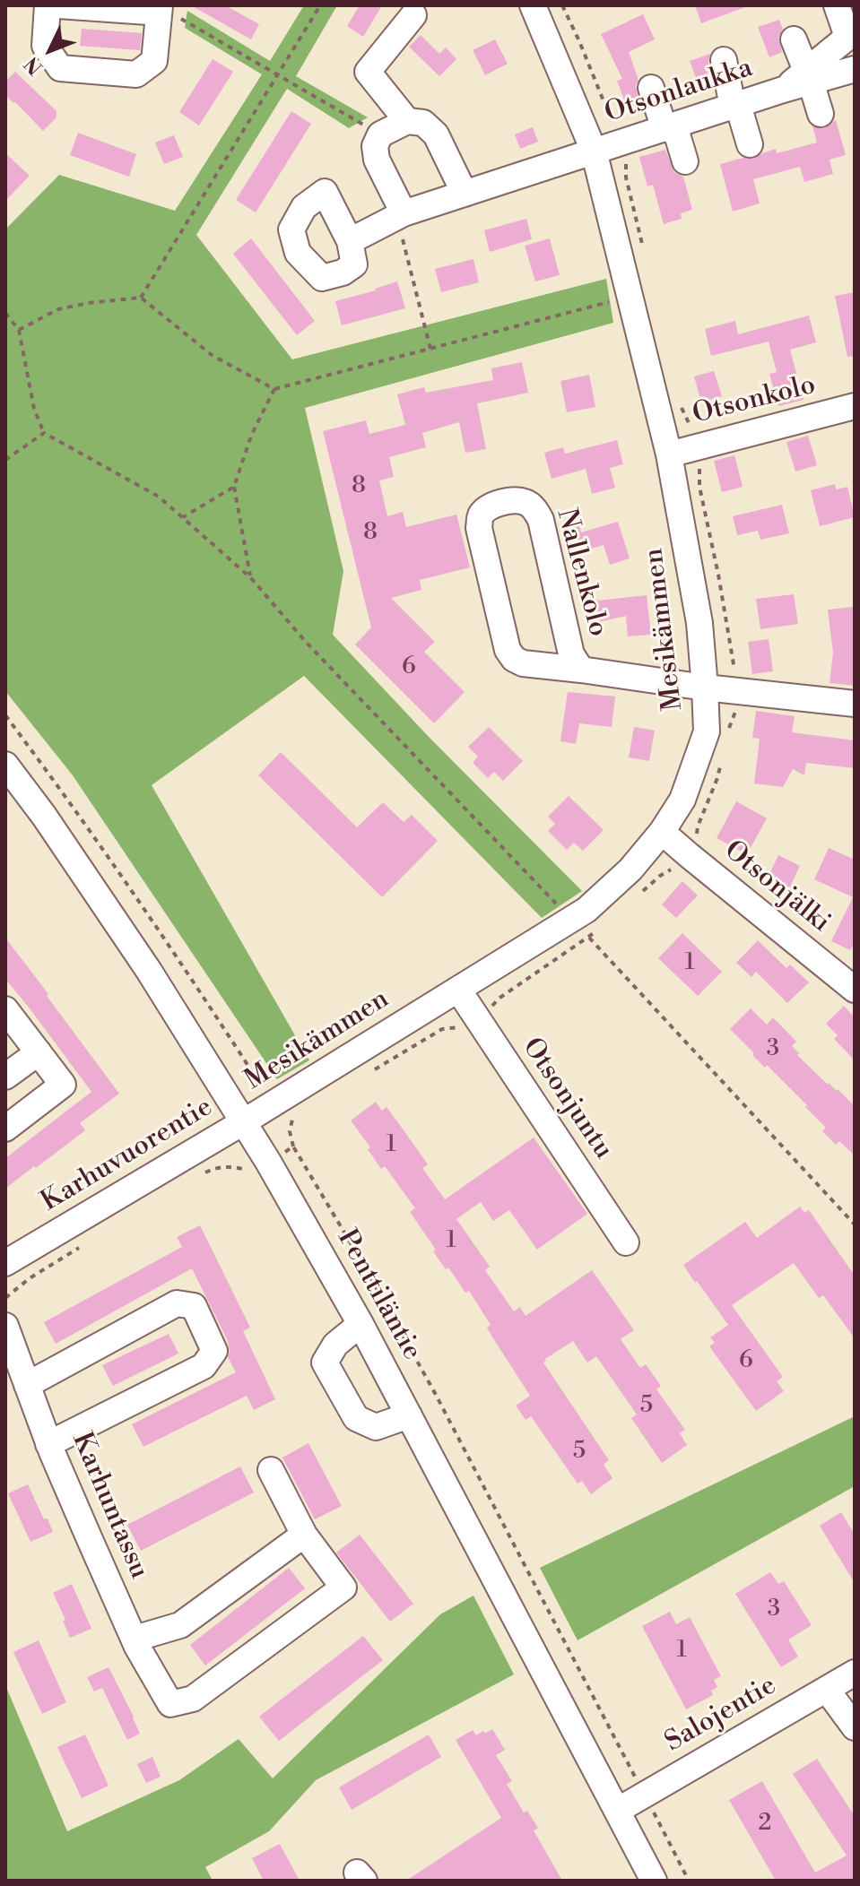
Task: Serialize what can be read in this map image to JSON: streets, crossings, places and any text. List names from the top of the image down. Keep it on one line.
{"streets":{"street":["Otsonlaukka","Otsonkolo","Nallenkolo","Mesikämmen","Otsonjälki","Otsonjuntu","Karhuvuorentie","Penttiläntie","Karhuntassu","Salojentie"]},"crossings":[["Otsonlaukka","Mesikämmen"],["Otsonkolo","Mesikämmen"],["Nallenkolo","Mesikämmen"],["Mesikämmen","Otsonjälki"],["Mesikämmen","Otsonjuntu"],["Mesikämmen","Karhuvuorentie"],["Mesikämmen","Penttiläntie"],["Karhuvuorentie","Penttiläntie"],["Penttiläntie","Salojentie"]],"house_numbers":["8","8","6","1","3","1","1","6","5","5","3","1","2"],"north":"bottom left"}
